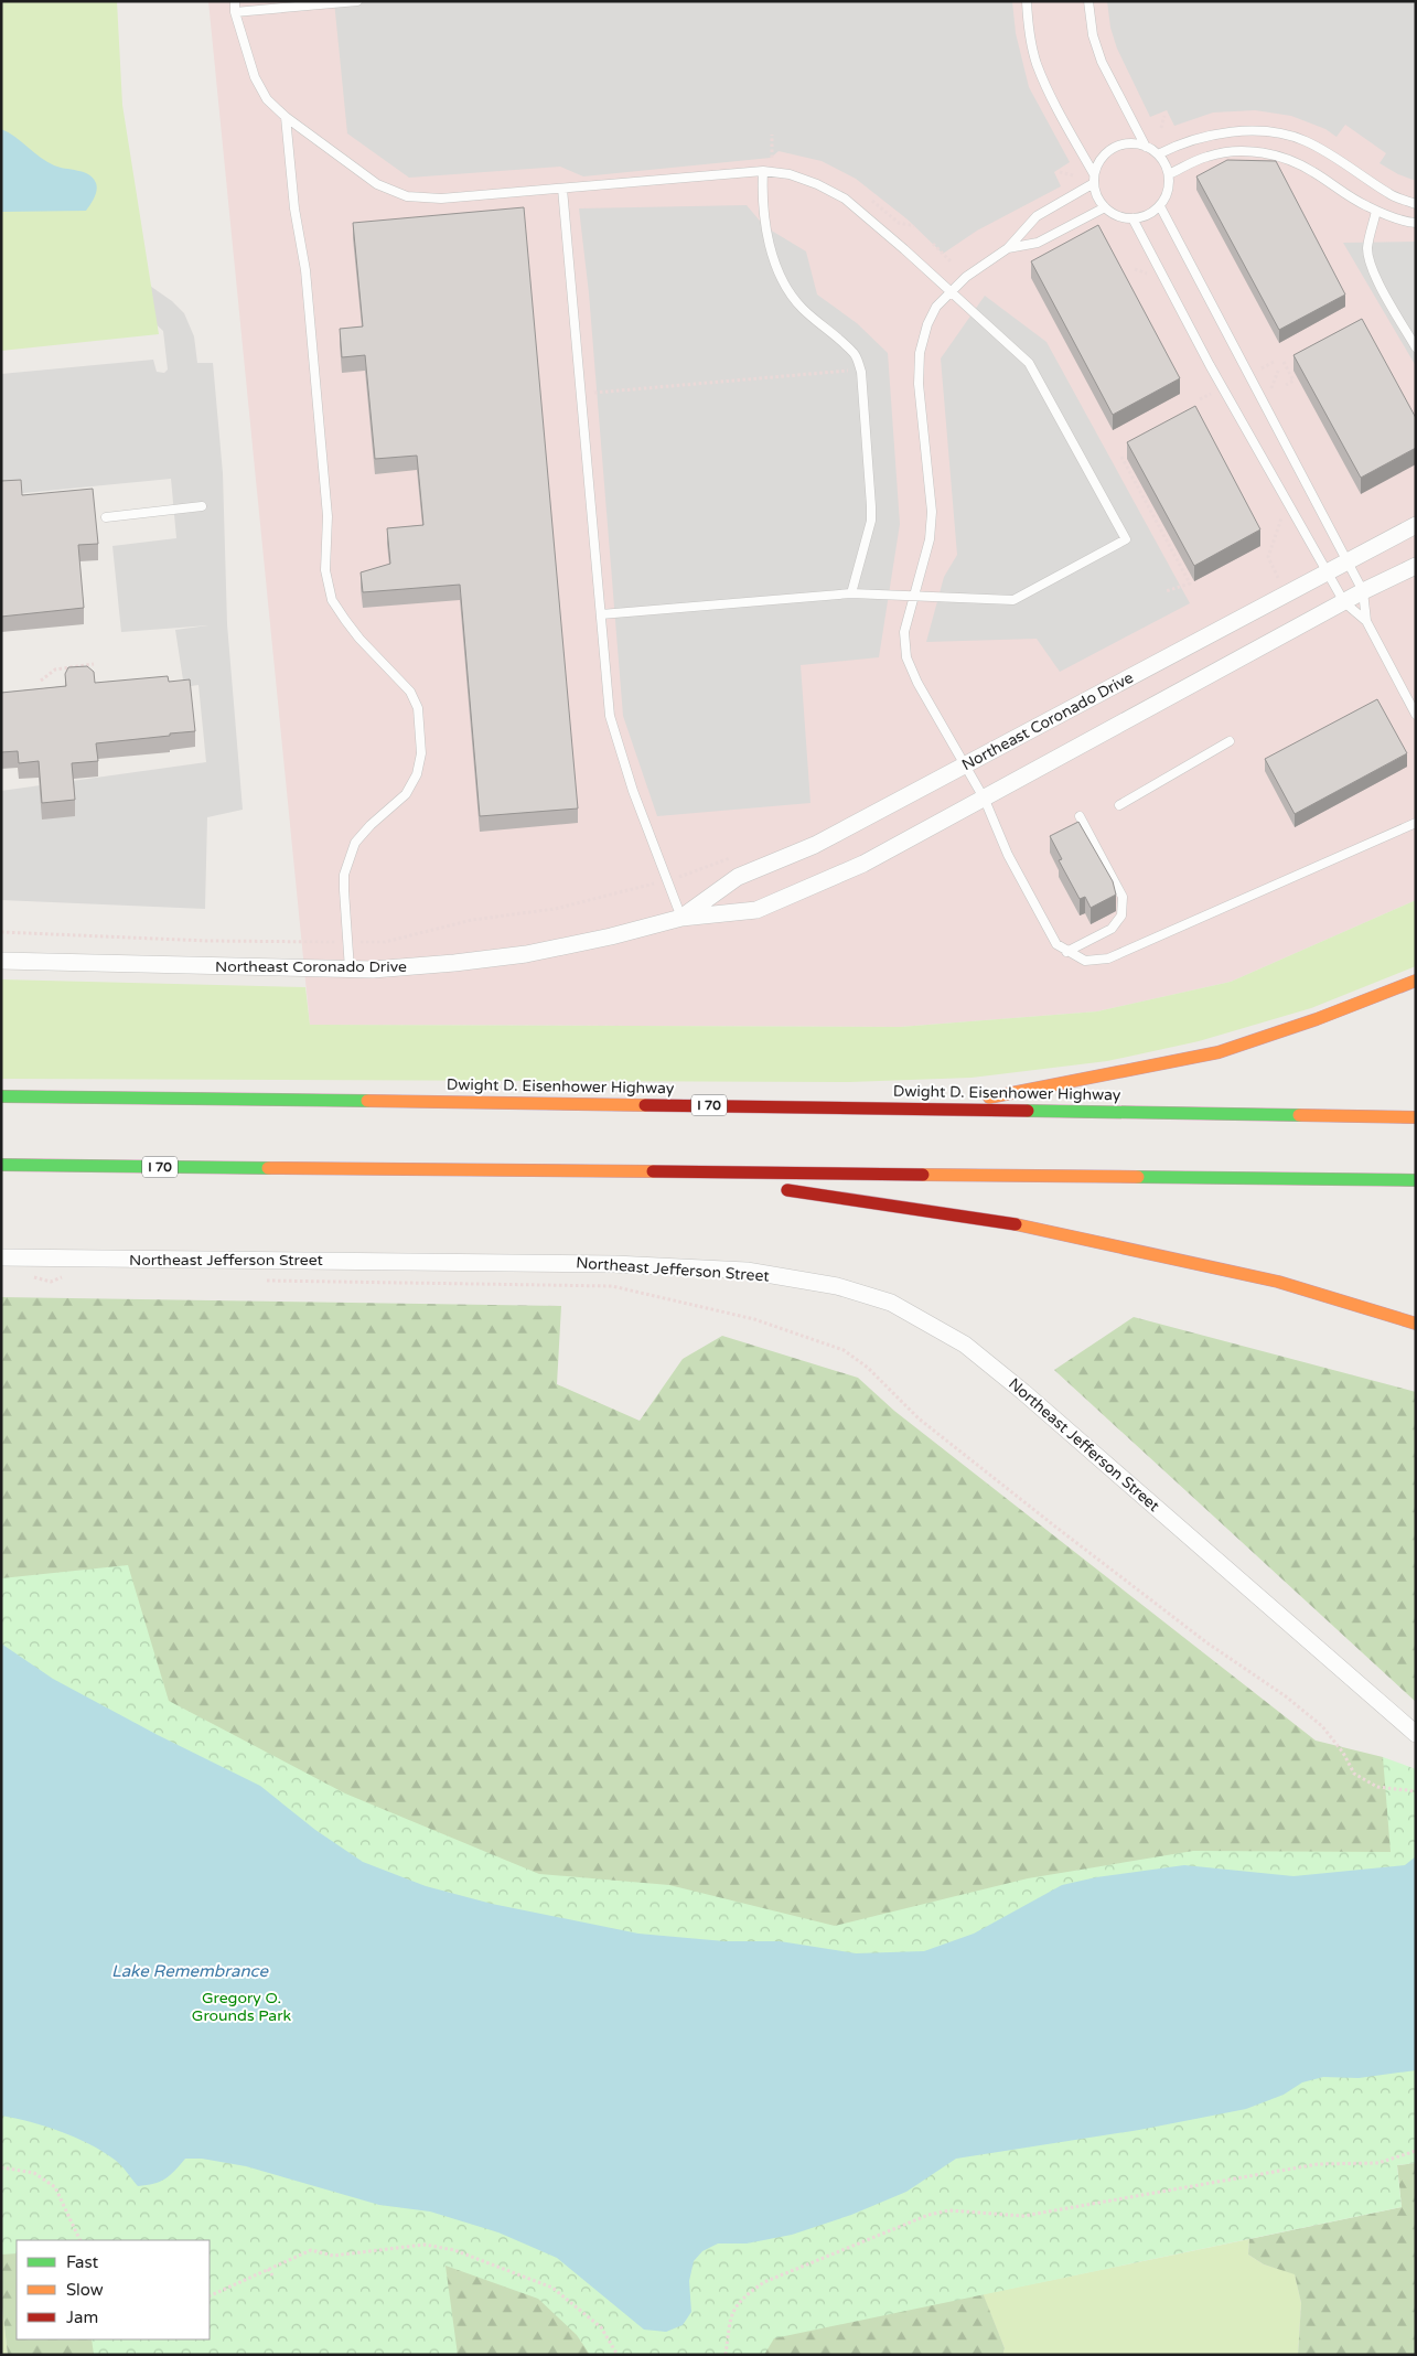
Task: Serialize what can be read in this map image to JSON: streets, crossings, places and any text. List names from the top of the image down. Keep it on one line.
{"streets":{"highway":["Dwight D. Eisenhower Highway","I 70"],"street":["Northeast Coronado Drive","Northeast Jefferson Street"]},"water":["Lake Remembrance"],"parks":["Gregory O. Grounds Park"],"legend":["Fast","Slow","Jam"]}
